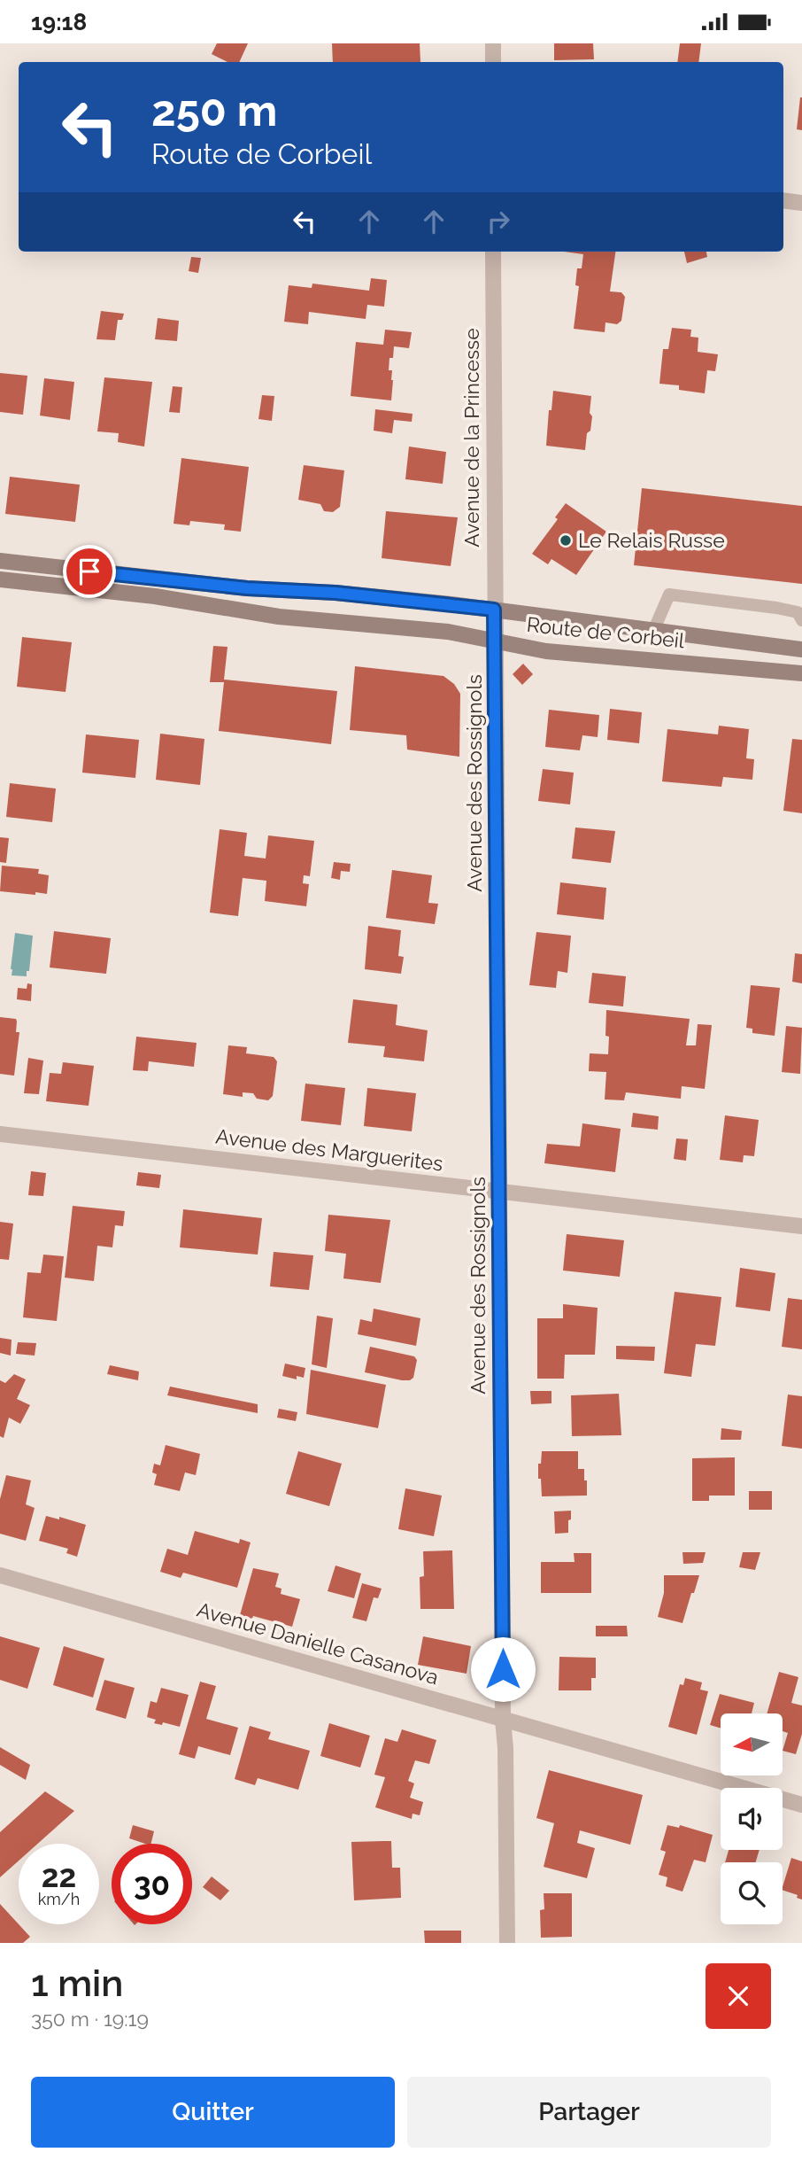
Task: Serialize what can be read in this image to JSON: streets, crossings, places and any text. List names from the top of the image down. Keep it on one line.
{"streets":{"main road":["Route de Corbeil"],"street":["Avenue de la Princesse","Avenue des Rossignols","Avenue des Marguerites","Avenue Danielle Casanova"]},"crossings":[["Avenue de la Princesse","Route de Corbeil"],["Avenue de la Princesse","Avenue des Rossignols"],["Route de Corbeil","Avenue des Rossignols"],["Avenue des Rossignols","Avenue des Marguerites"],["Avenue des Rossignols","Avenue Danielle Casanova"]],"places":["Le Relais Russe"],"north":"left","page":{"status":"19:18","turn":["250 m","Route de Corbeil"],"speed":"22 km/h","limit":"30","heading":["1 min","350 m · 19:19"],"buttons":["Quitter","Partager"]}}
